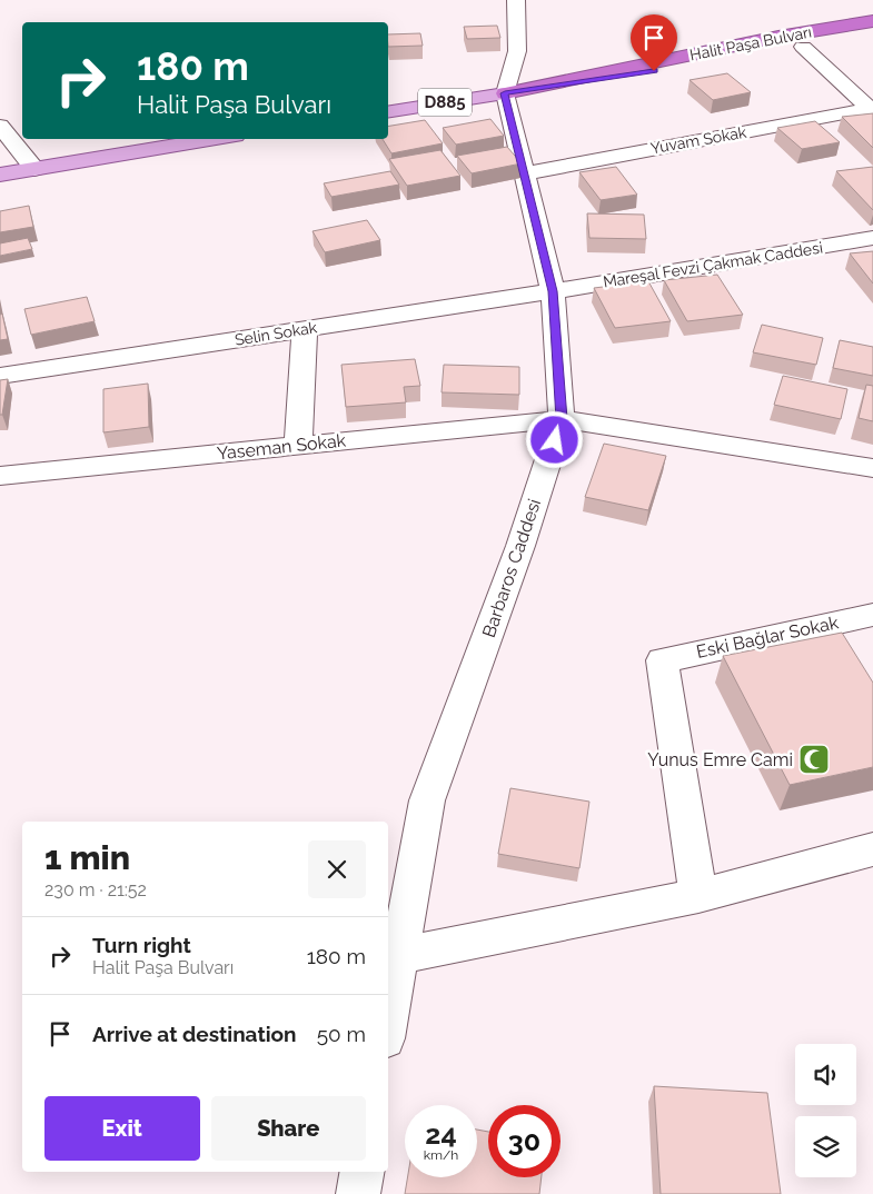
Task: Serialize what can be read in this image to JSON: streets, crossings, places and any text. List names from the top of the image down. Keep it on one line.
{"streets":{"highway":["Halit Paşa Bulvarı","D885"],"street":["Yuvam Sokak","Mareşal Fevzi Çakmak Caddesi","Selin Sokak","Yaseman Sokak","Barbaros Caddesi","Eski Bağlar Sokak"]},"crossings":[["Halit Paşa Bulvarı","D885"],["Halit Paşa Bulvarı","Barbaros Caddesi"],["D885","Barbaros Caddesi"],["Yuvam Sokak","Barbaros Caddesi"],["Mareşal Fevzi Çakmak Caddesi","Selin Sokak"],["Mareşal Fevzi Çakmak Caddesi","Barbaros Caddesi"],["Selin Sokak","Barbaros Caddesi"],["Yaseman Sokak","Barbaros Caddesi"]],"places":{"mosque":["Yunus Emre Cami"]},"page":{"turn":["180 m","Halit Paşa Bulvarı"],"heading":["1 min","230 m · 21:52"],"list":[{"name":"Turn right","note":"Halit Paşa Bulvarı","value":"180 m"},{"name":"Arrive at destination","value":"50 m"}],"buttons":["Exit","Share"],"speed":"24 km/h","limit":"30"}}
